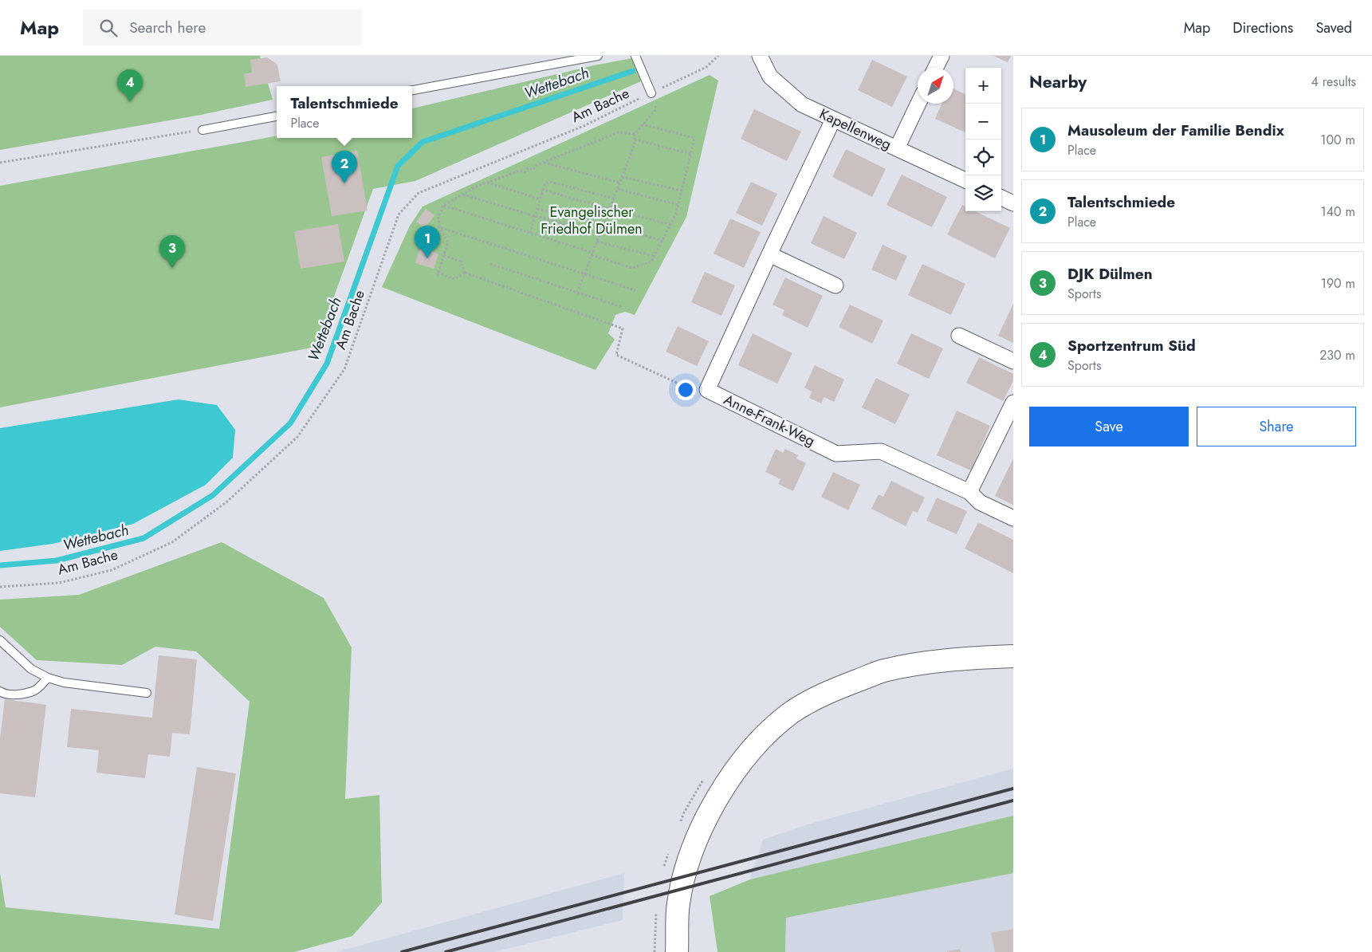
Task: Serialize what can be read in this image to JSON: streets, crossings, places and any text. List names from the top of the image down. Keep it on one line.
{"streets":{"street":["Kapellenweg","Anne-Frank-Weg"],"path":["Am Bache"]},"crossings":[["Kapellenweg","Anne-Frank-Weg"]],"water":["Wettebach"],"parks":["Evangelischer Friedhof Dülmen"],"north":"top right","page":{"header":"Map","search":"Search here","nav":["Map","Directions","Saved"],"heading":["Nearby","4 results"],"map_buttons":["+","−"],"pins":["4","2","1","3"],"popup":["Talentschmiede","Place"],"list":[{"mark":"1","name":"Mausoleum der Familie Bendix","note":"Place","value":"100 m"},{"mark":"2","name":"Talentschmiede","note":"Place","value":"140 m"},{"mark":"3","name":"DJK Dülmen","note":"Sports","value":"190 m"},{"mark":"4","name":"Sportzentrum Süd","note":"Sports","value":"230 m"}],"buttons":["Save","Share"]}}
